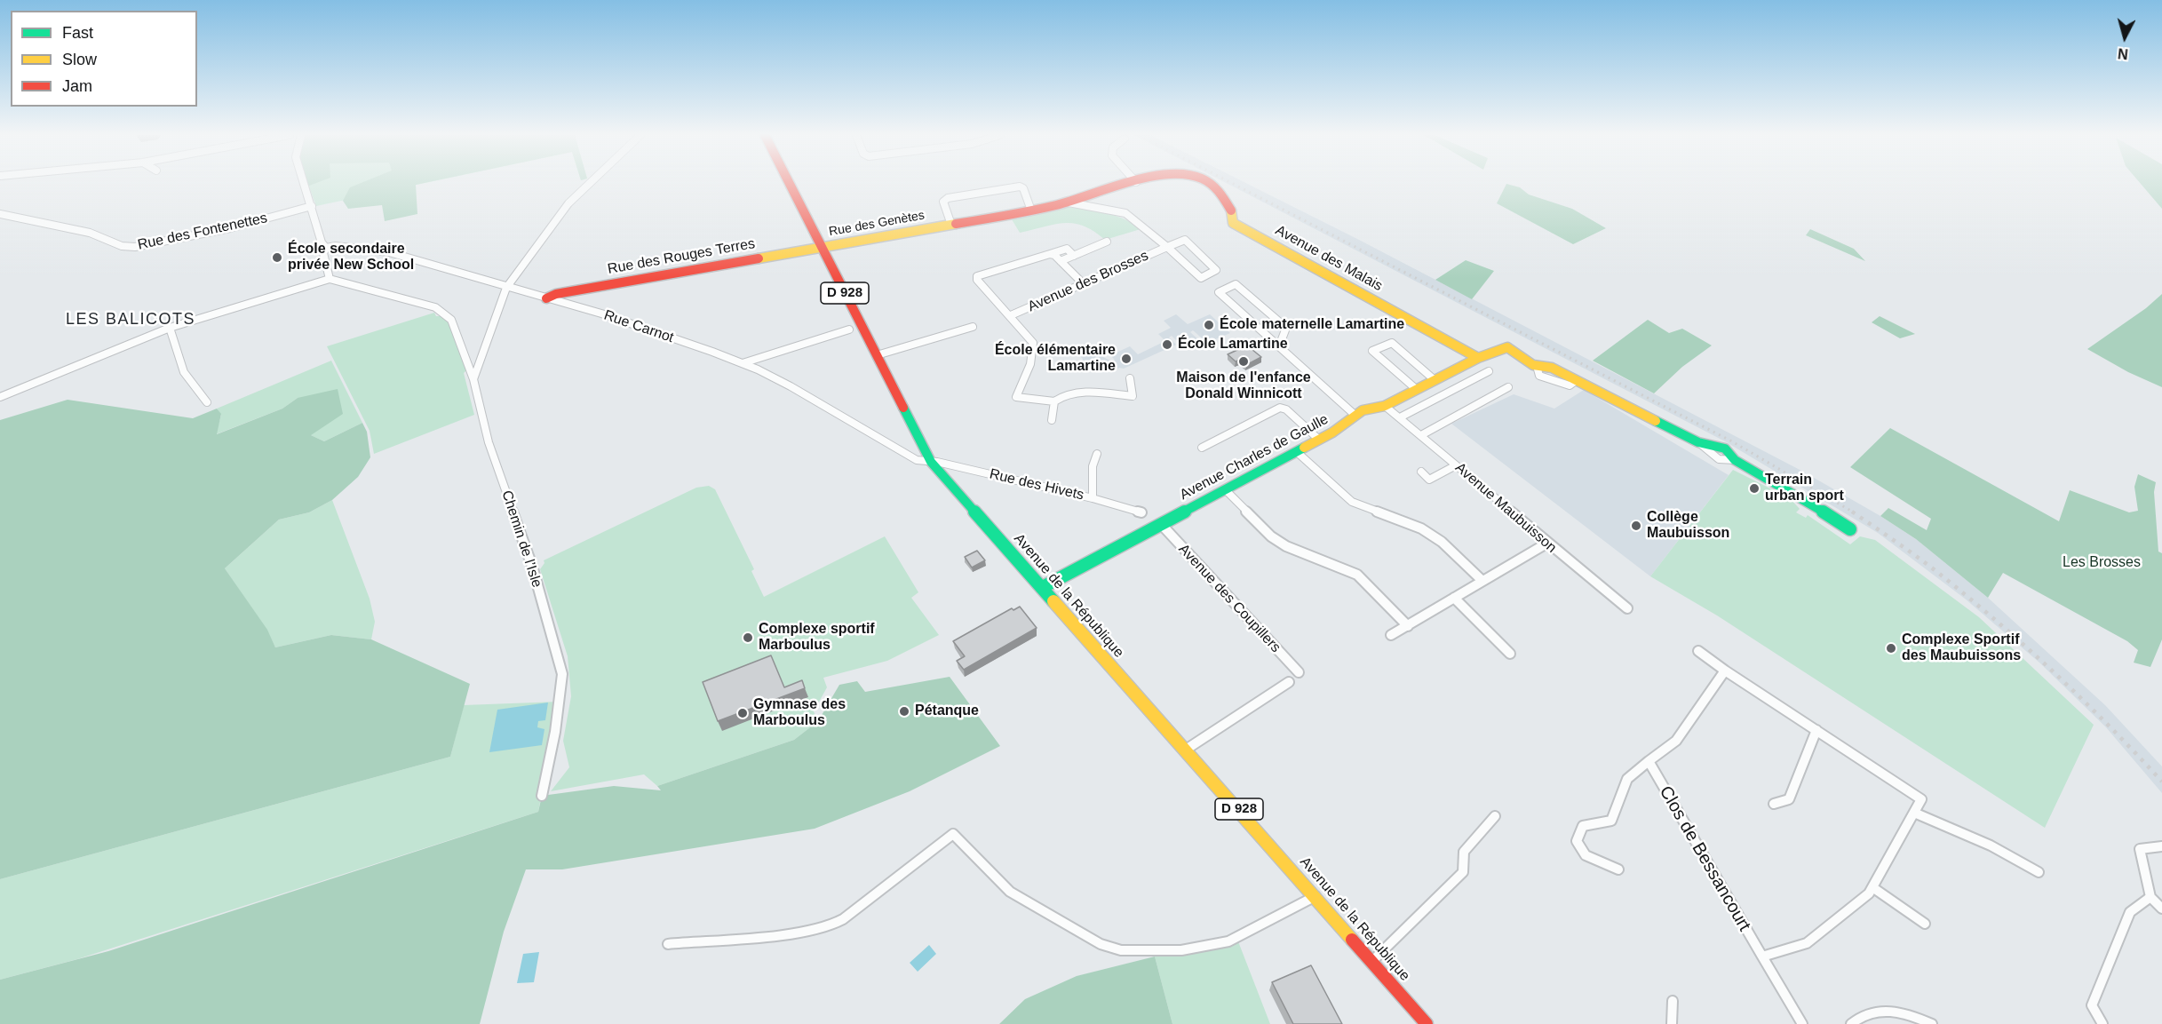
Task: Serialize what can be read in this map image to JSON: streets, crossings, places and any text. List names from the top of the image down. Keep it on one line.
{"streets":{"street":["Rue des Genètes","Rue des Fontenettes","Rue des Rouges Terres","Avenue des Malais","Avenue des Brosses","D 928","Rue Carnot","Avenue Charles de Gaulle","Rue des Hivets","Avenue Maubuisson","Chemin de l’Isle","Avenue de la République","Avenue des Coupillers","Clos de Bessancourt"]},"crossings":[["Rue des Genètes","Rue des Rouges Terres"],["Rue des Genètes","Avenue des Brosses"],["Rue des Genètes","Avenue de la République"],["Rue des Rouges Terres","Rue Carnot"],["Rue des Rouges Terres","Avenue de la République"],["Avenue des Malais","Avenue Charles de Gaulle"],["Rue Carnot","Rue des Hivets"],["Rue Carnot","Avenue de la République"],["Avenue Charles de Gaulle","Avenue Maubuisson"],["Avenue Charles de Gaulle","Avenue de la République"],["Avenue Charles de Gaulle","Avenue des Coupillers"],["Rue des Hivets","Avenue de la République"]],"districts":["LES BALICOTS"],"parks":["Les Brosses"],"places":["École secondaire privée New School","École maternelle Lamartine","École Lamartine","École élémentaire Lamartine","Maison de l'enfance Donald Winnicott","Terrain urban sport","Collège Maubuisson","Complexe sportif Marboulus","Complexe Sportif des Maubuissons","Pétanque","Gymnase des Marboulus"],"legend":["Fast","Slow","Jam"],"north":"bottom"}
